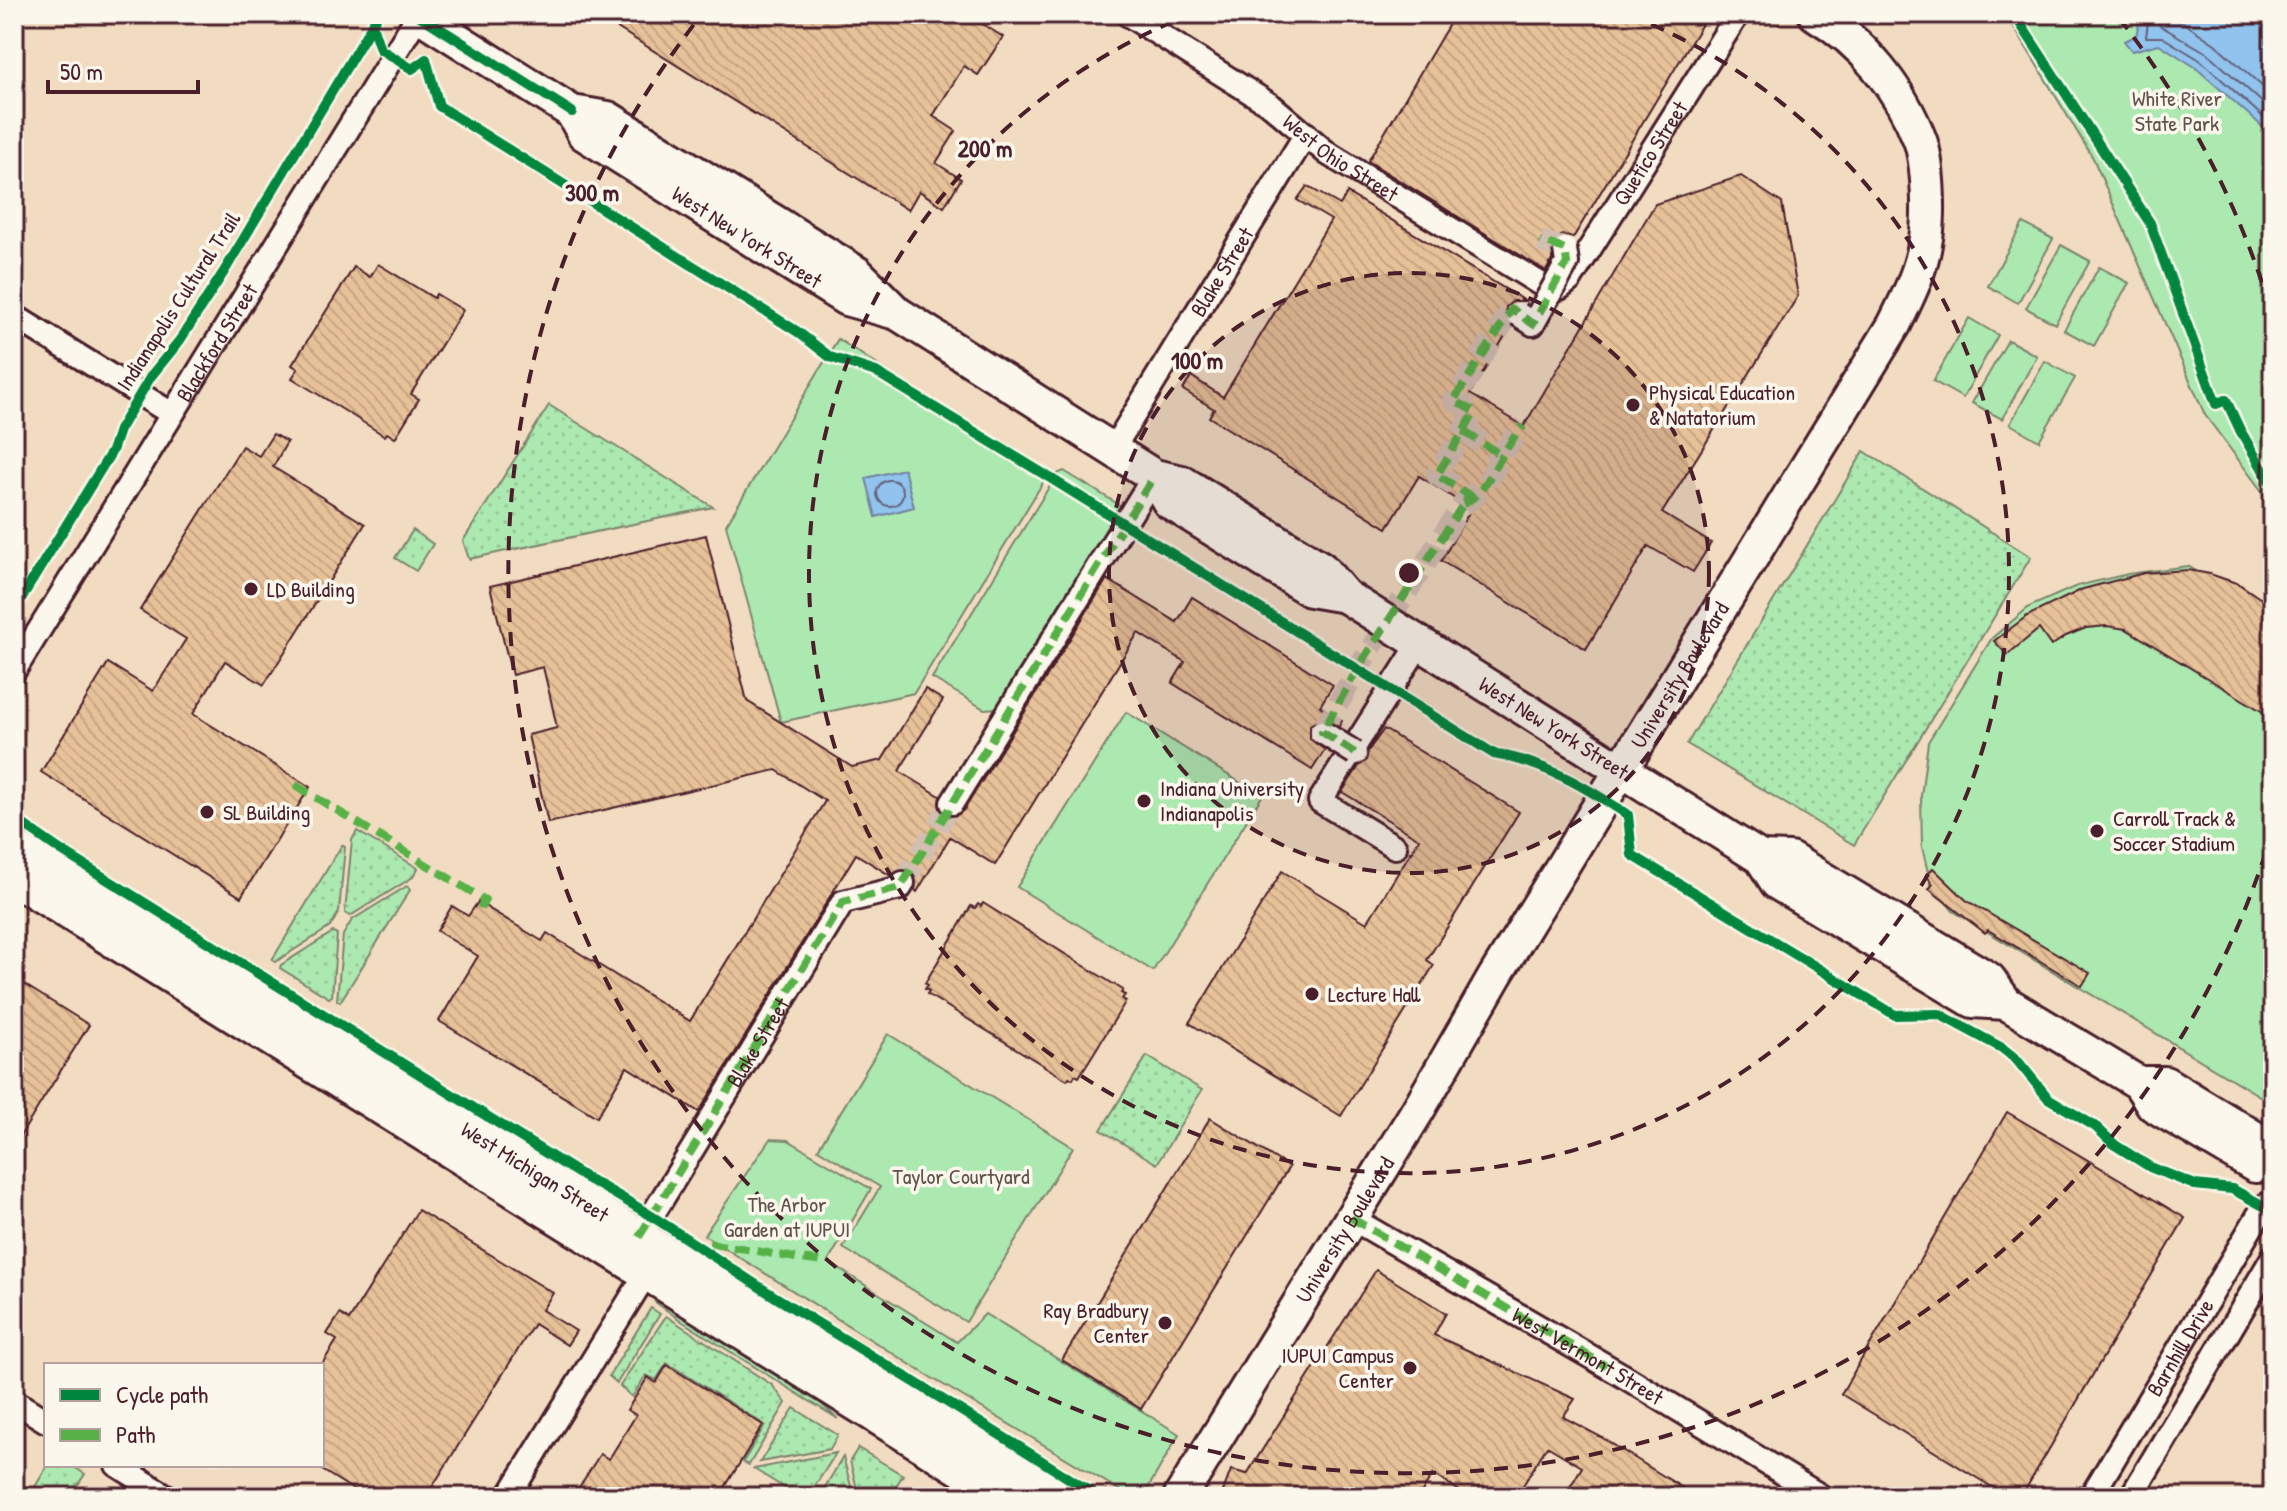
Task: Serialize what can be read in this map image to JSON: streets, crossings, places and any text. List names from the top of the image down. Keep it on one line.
{"streets":{"main road":["West New York Street","University Boulevard","West Michigan Street"],"street":["Quetico Street","West Ohio Street","Blake Street","Blackford Street","Barnhill Drive","West Vermont Street"],"cycle path":["Indianapolis Cultural Trail"]},"crossings":[["Quetico Street","West Ohio Street"],["West Ohio Street","Blake Street"],["West New York Street","Blake Street"],["West New York Street","Blackford Street"],["West New York Street","University Boulevard"],["Blake Street","West Michigan Street"],["University Boulevard","West Vermont Street"]],"parks":["White River State Park","Taylor Courtyard","The Arbor Garden at IUPUI"],"places":["Physical Education & Natatorium","LD Building","Indiana University Indianapolis","SL Building","Carroll Track & Soccer Stadium","Lecture Hall","Ray Bradbury Center","IUPUI Campus Center"],"legend":["Cycle path","Path"],"scale_bar":"50 m","rings":["200 m","300 m","100 m"]}
